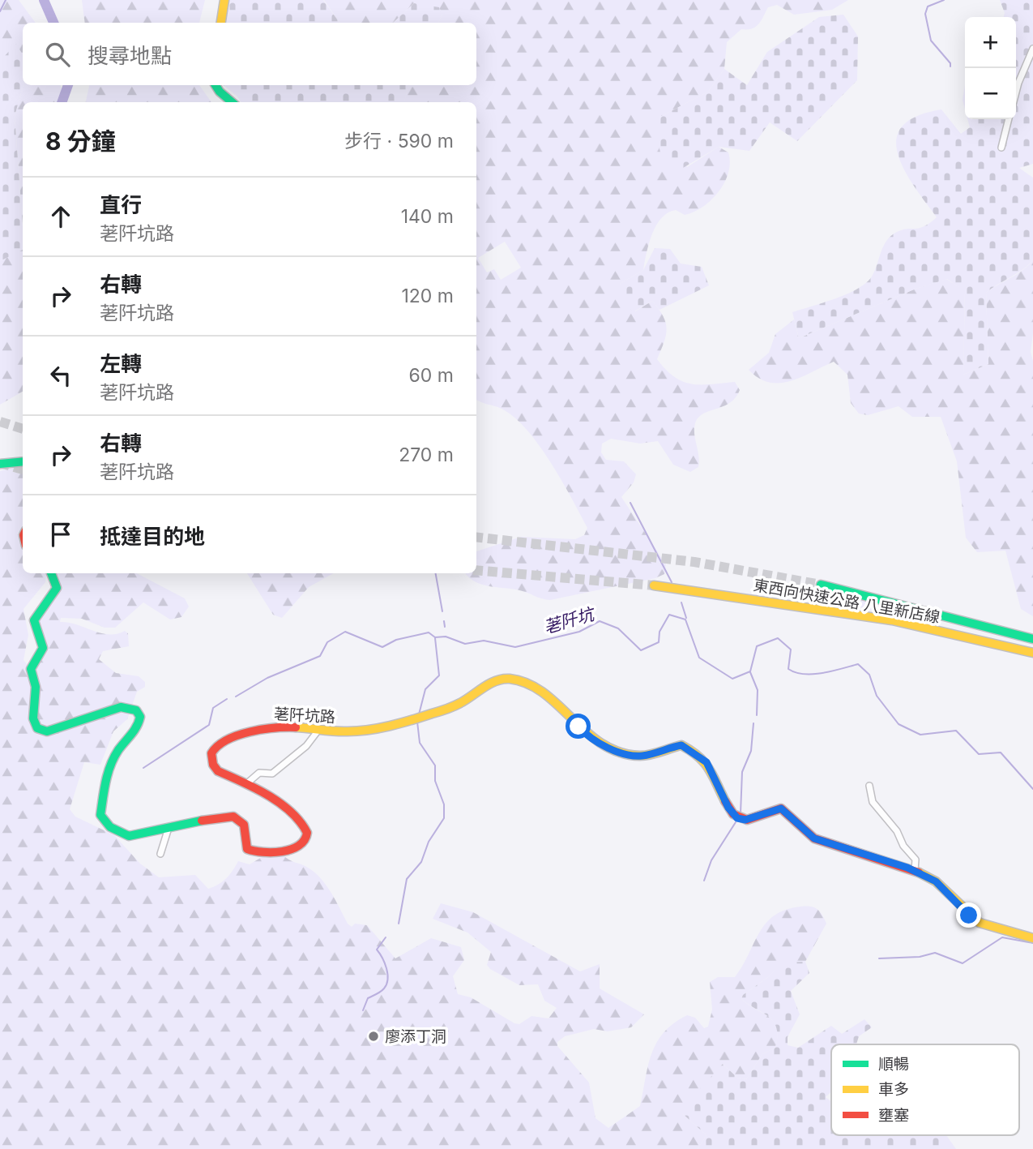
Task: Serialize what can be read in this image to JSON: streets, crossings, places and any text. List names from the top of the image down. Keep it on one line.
{"streets":{"main road":["東西向快速公路 八里新店線","荖阡坑路"]},"water":["荖阡坑"],"places":["廖添丁洞"],"legend":["順暢","車多","壅塞"],"page":{"map_buttons":["+","−"],"search":"搜尋地點","heading":["8 分鐘","步行 · 590 m"],"list":[["直行","荖阡坑路","140 m"],["右轉","荖阡坑路","120 m"],["左轉","荖阡坑路","60 m"],["右轉","荖阡坑路","270 m"],"抵達目的地"]}}
